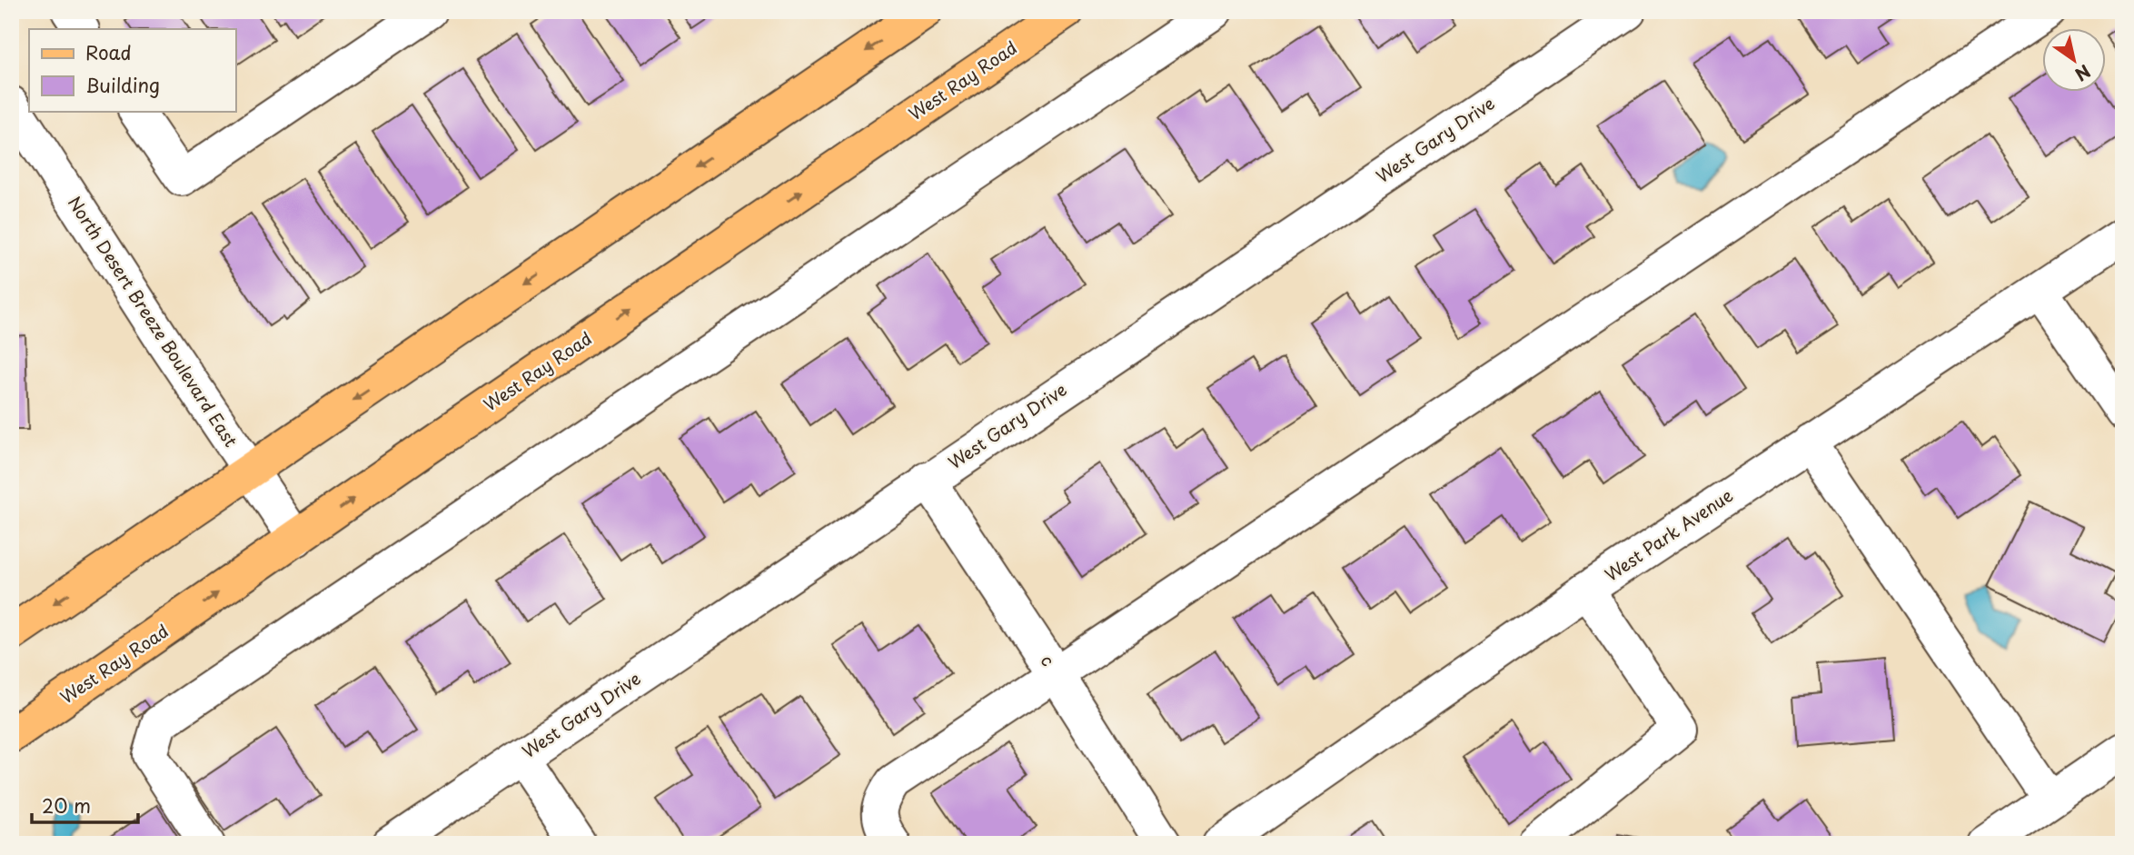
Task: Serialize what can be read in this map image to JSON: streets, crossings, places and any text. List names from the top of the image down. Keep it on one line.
{"streets":{"main road":["West Ray Road"],"street":["West Gary Drive","North Desert Breeze Boulevard East","West Park Avenue","c"]},"crossings":[["West Ray Road","North Desert Breeze Boulevard East"],["West Gary Drive","c"]],"legend":["Road","Building"],"scale_bar":"20 m","north":"bottom right"}
